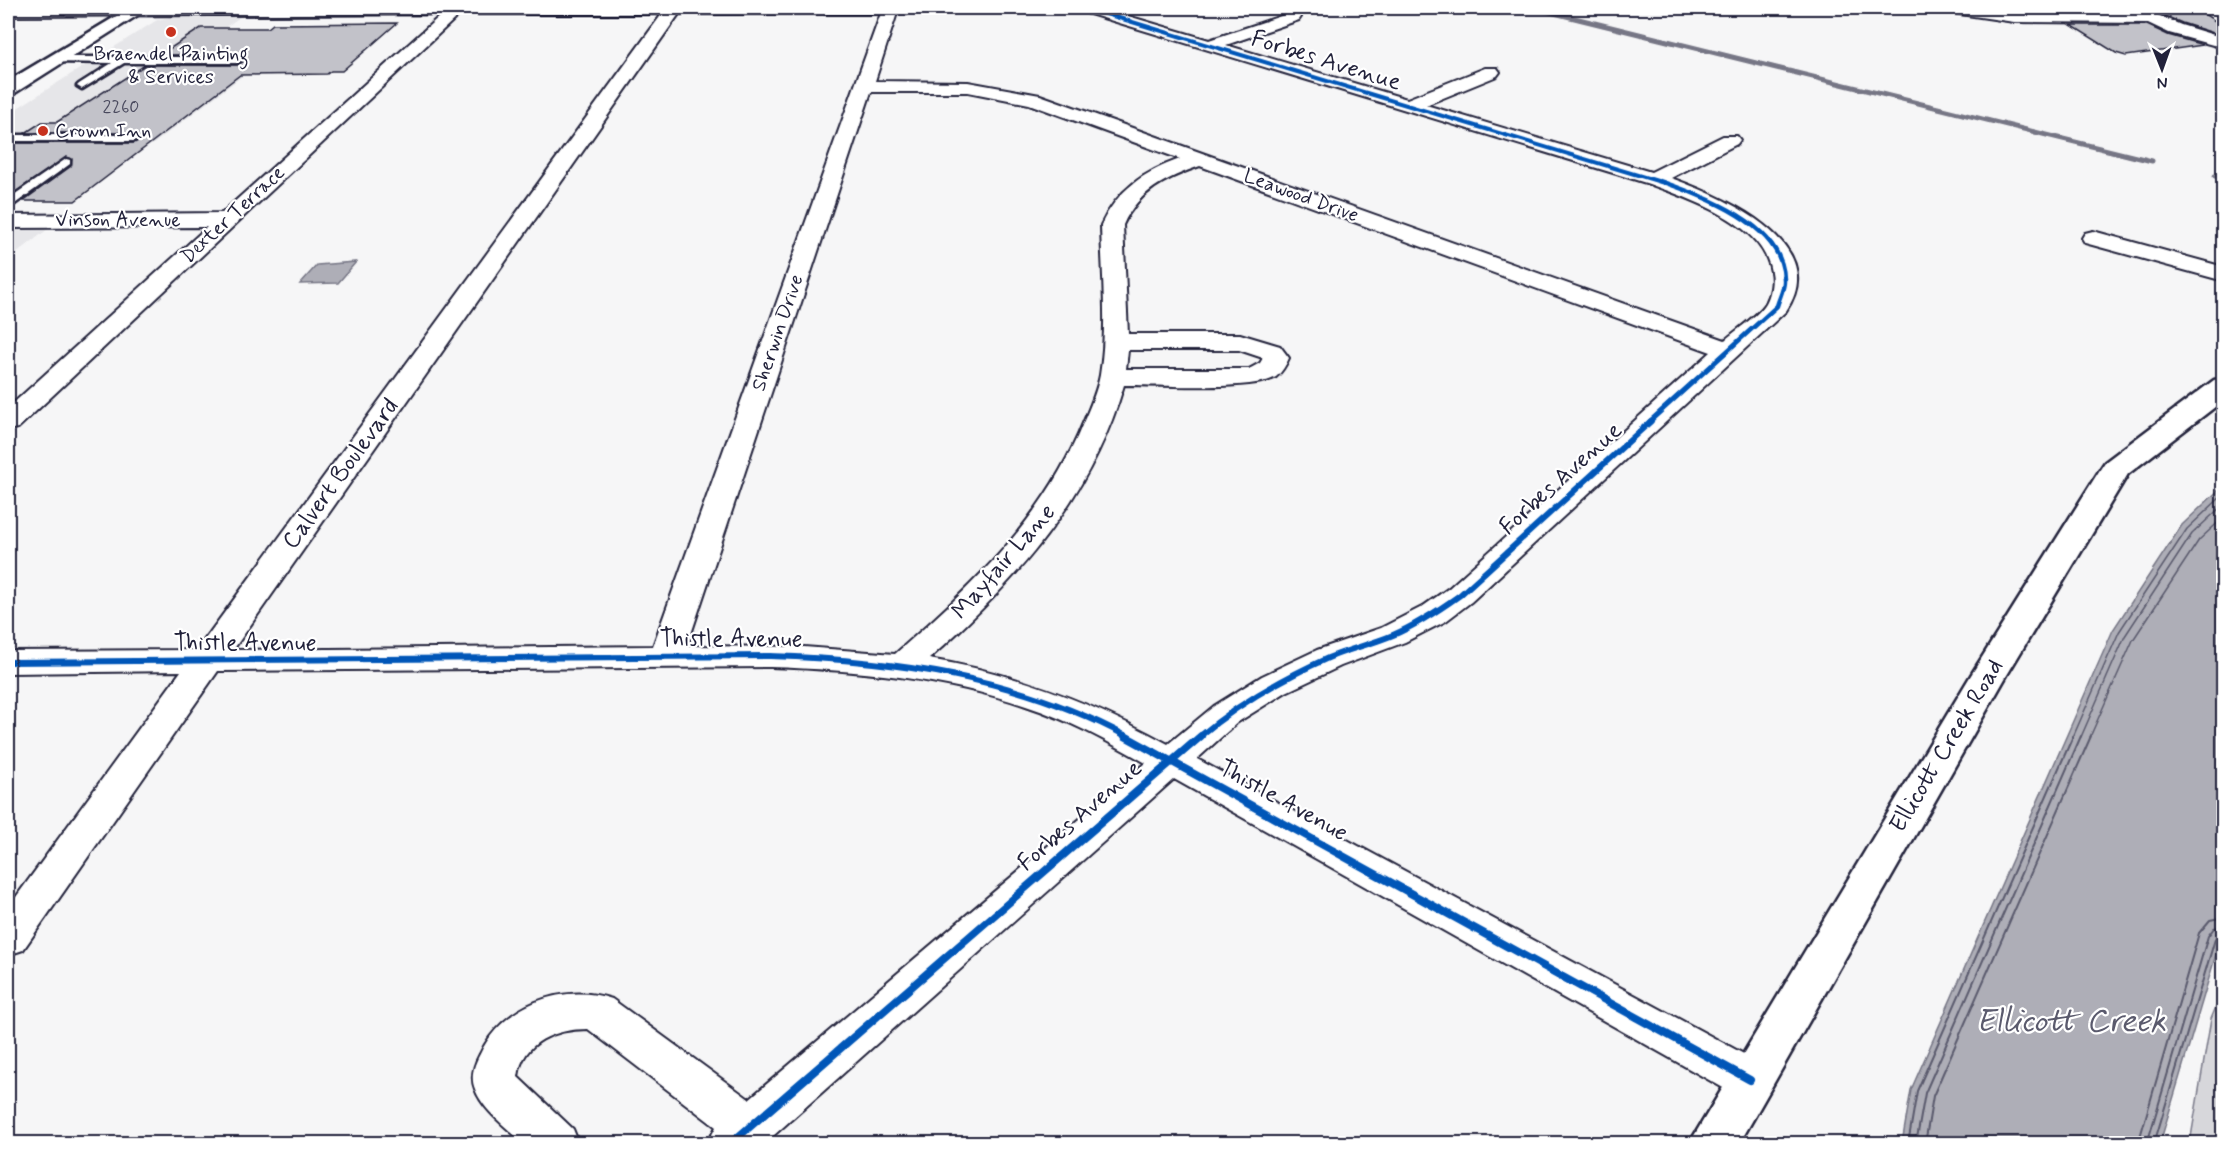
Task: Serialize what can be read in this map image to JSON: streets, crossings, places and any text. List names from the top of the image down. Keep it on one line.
{"streets":{"street":["Forbes Avenue","Leawood Drive","Dexter Terrace","Vinson Avenue","Sherwin Drive","Calvert Boulevard","Mayfair Lane","Thistle Avenue","Ellicott Creek Road"]},"crossings":[["Forbes Avenue","Leawood Drive"],["Forbes Avenue","Thistle Avenue"],["Leawood Drive","Sherwin Drive"],["Leawood Drive","Mayfair Lane"],["Dexter Terrace","Vinson Avenue"],["Sherwin Drive","Thistle Avenue"],["Calvert Boulevard","Thistle Avenue"],["Mayfair Lane","Thistle Avenue"],["Thistle Avenue","Ellicott Creek Road"]],"water":["Ellicott Creek"],"places":["Braendel Painting & Services","Crown Inn"],"house_numbers":["2260"],"north":"bottom"}
